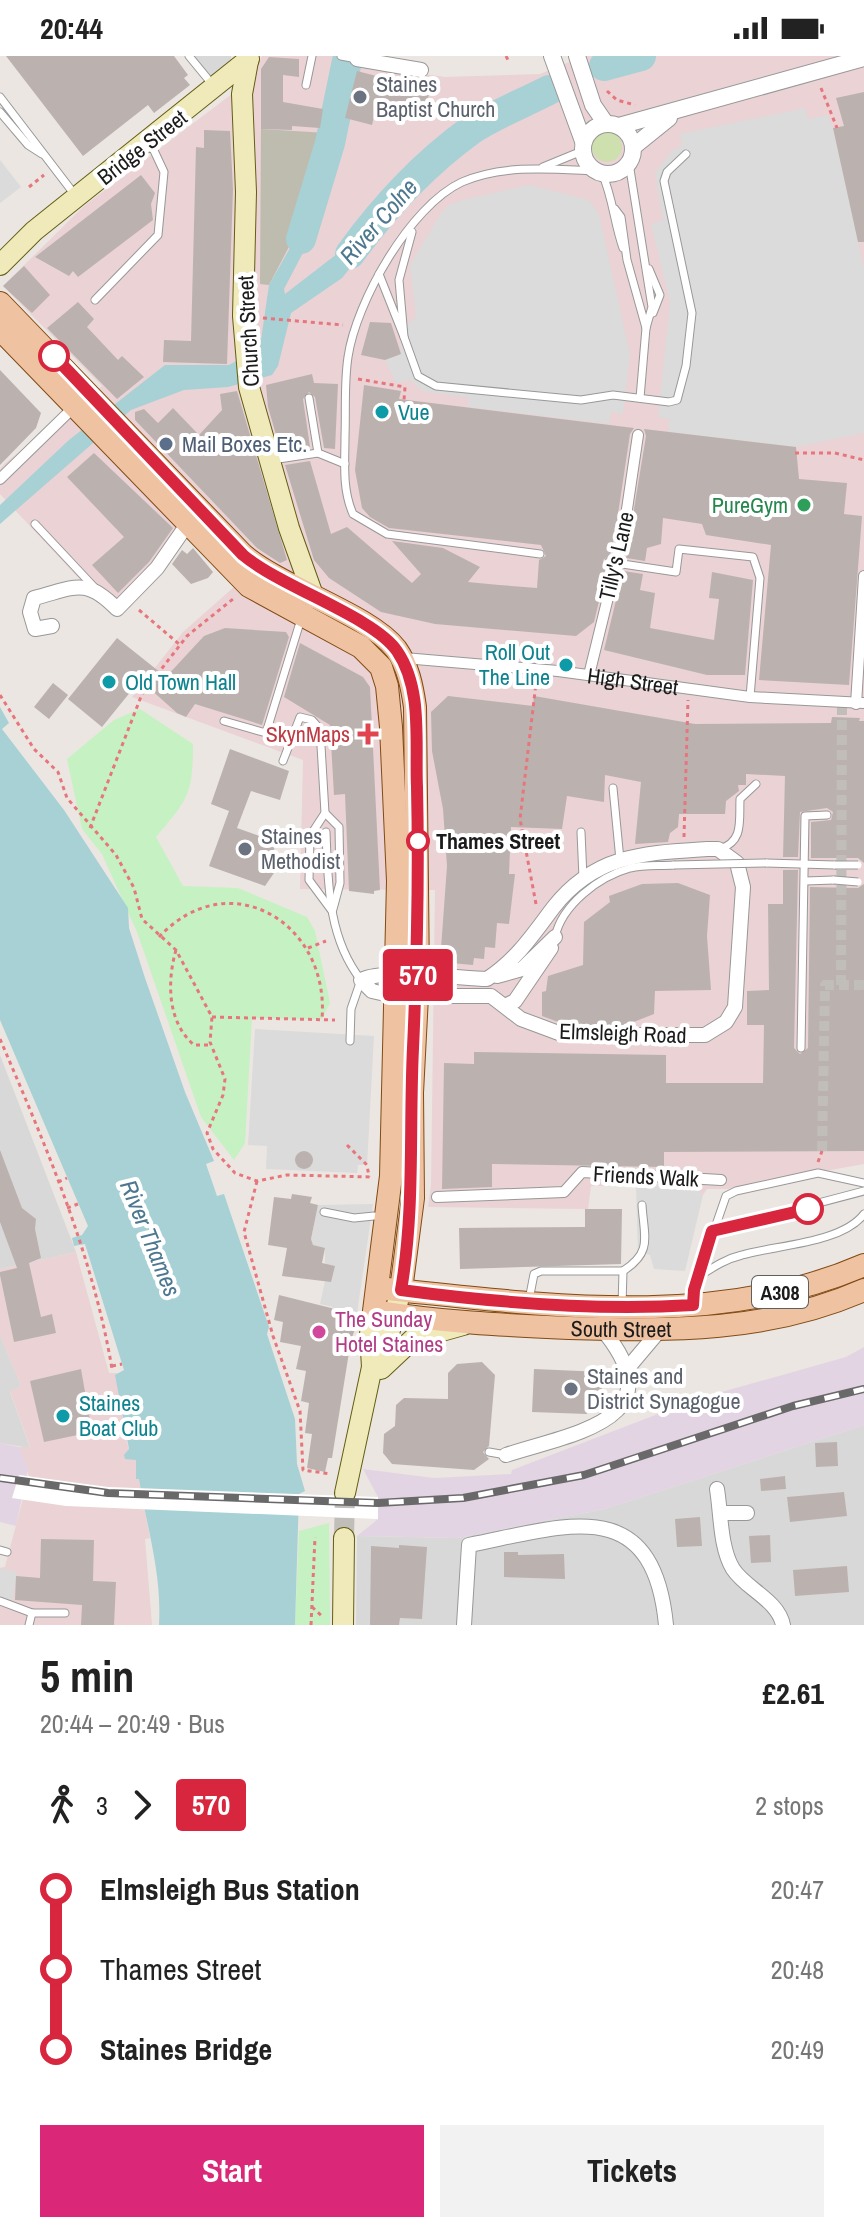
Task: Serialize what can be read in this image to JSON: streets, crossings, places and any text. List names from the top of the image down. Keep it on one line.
{"streets":{"main road":["Bridge Street","Church Street","A308","South Street"],"street":["Tilly's Lane","High Street","Elmsleigh Road","Friends Walk"]},"crossings":[["Bridge Street","Church Street"],["Tilly's Lane","High Street"]],"water":["River Colne","River Thames"],"places":{"other":["Staines Baptist Church","Vue","Mail Boxes Etc.","PureGym","Roll Out The Line","Old Town Hall","Thames Street","Staines Methodist","The Sunday Hotel Staines","Staines and District Synagogue","Staines Boat Club"],"health":["SkynMaps"]},"lines":["bus line 570"],"page":{"status":"20:44","on_map":"570","heading":["5 min","20:44 – 20:49 · Bus","£2.61"],"legs":["3","570","2 stops"],"list":[{"name":"Elmsleigh Bus Station","value":"20:47"},{"name":"Thames Street","value":"20:48"},{"name":"Staines Bridge","value":"20:49"}],"buttons":["Start","Tickets"]}}
